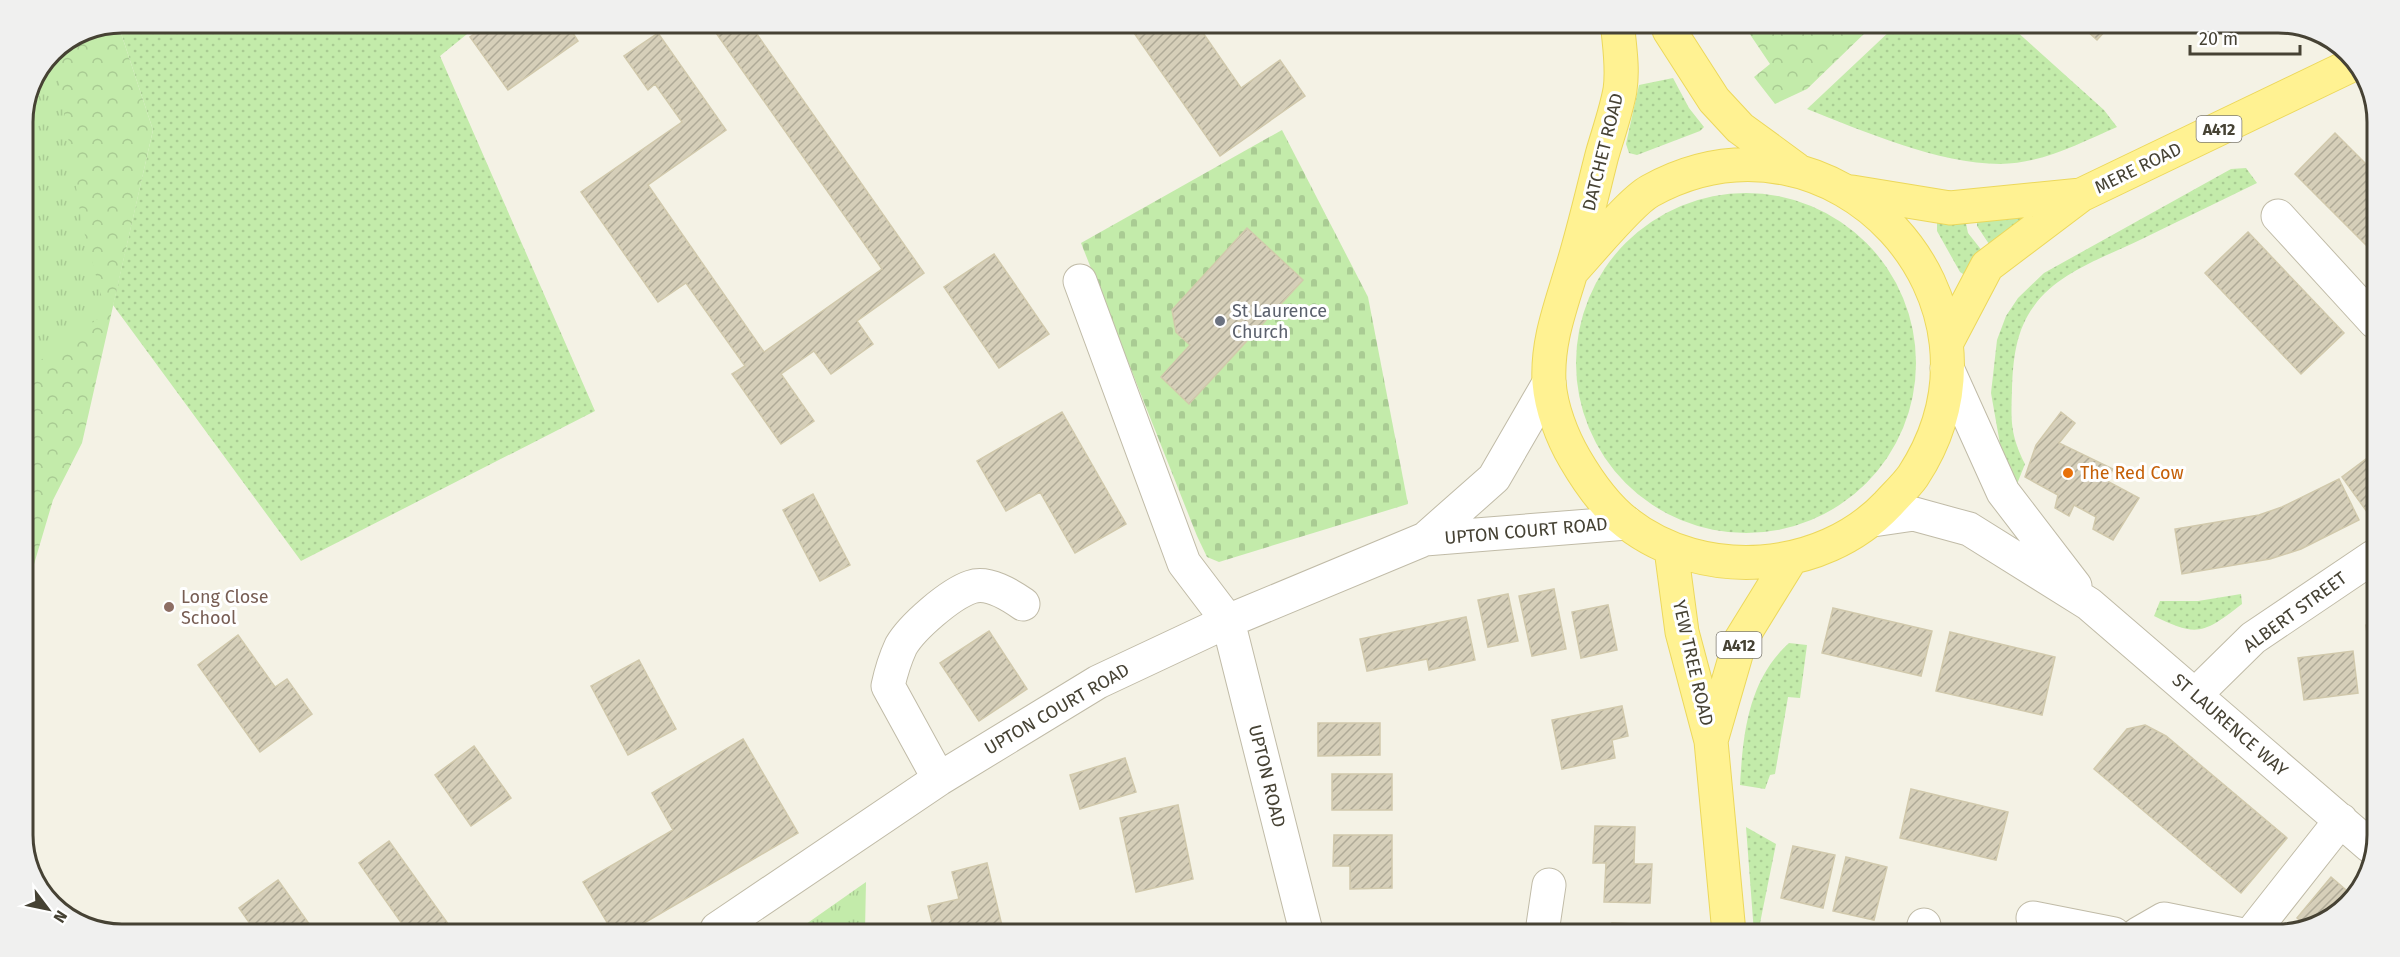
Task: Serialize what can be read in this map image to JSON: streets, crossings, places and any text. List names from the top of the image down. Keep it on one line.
{"streets":{"main road":["A412","DATCHET ROAD","MERE ROAD","YEW TREE ROAD"],"street":["UPTON COURT ROAD","ALBERT STREET","ST LAURENCE WAY","UPTON ROAD"]},"crossings":[["A412","DATCHET ROAD"],["A412","MERE ROAD"],["A412","ST LAURENCE WAY"],["DATCHET ROAD","UPTON COURT ROAD"],["DATCHET ROAD","YEW TREE ROAD"],["DATCHET ROAD","ST LAURENCE WAY"],["UPTON COURT ROAD","UPTON ROAD"],["ALBERT STREET","ST LAURENCE WAY"]],"places":["St Laurence Church","The Red Cow","Long Close School"],"scale_bar":"20 m","north":"bottom right"}
